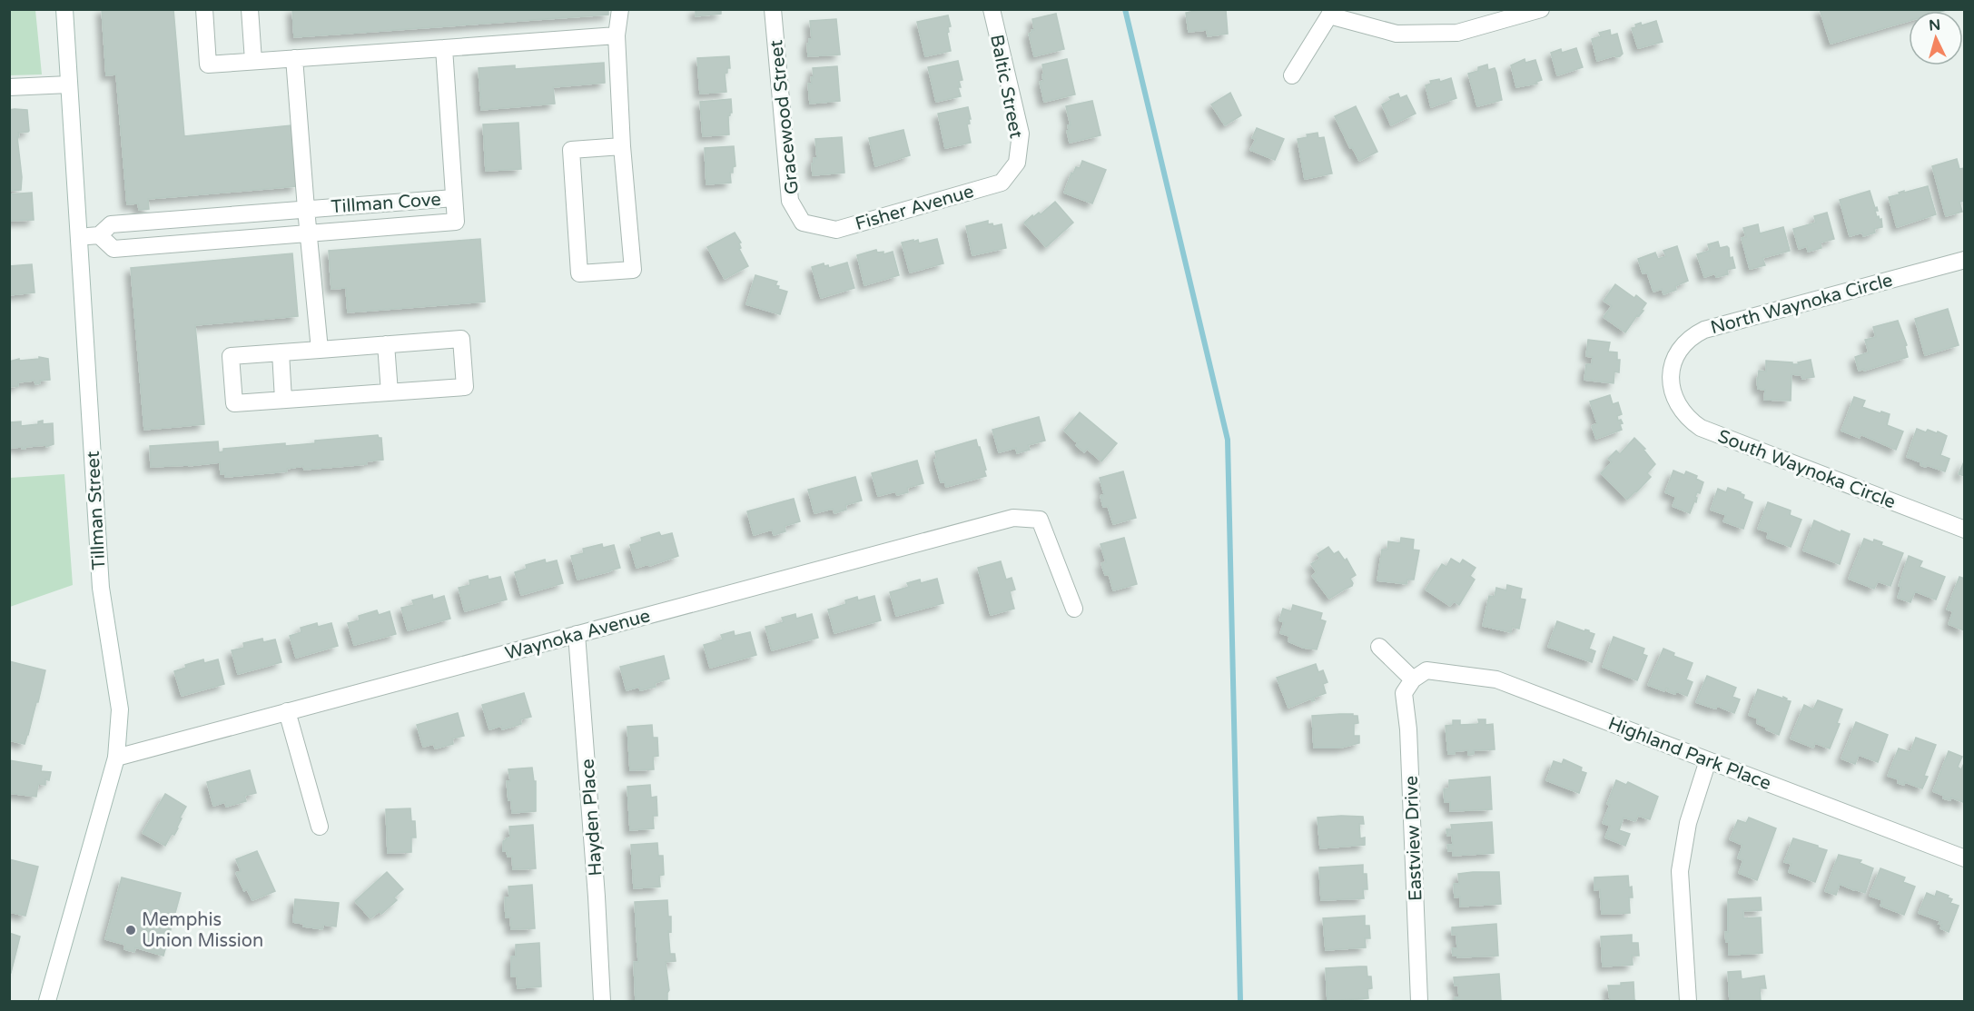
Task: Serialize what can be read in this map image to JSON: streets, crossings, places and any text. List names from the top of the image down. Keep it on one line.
{"streets":{"street":["Baltic Street","Gracewood Street","Tillman Cove","Fisher Avenue","North Waynoka Circle","South Waynoka Circle","Tillman Street","Waynoka Avenue","Highland Park Place","Hayden Place","Eastview Drive"]},"crossings":[["Baltic Street","Fisher Avenue"],["Gracewood Street","Fisher Avenue"],["Tillman Cove","Tillman Street"],["North Waynoka Circle","South Waynoka Circle"],["Tillman Street","Waynoka Avenue"],["Waynoka Avenue","Hayden Place"],["Highland Park Place","Eastview Drive"]],"places":["Memphis Union Mission"],"north":"top"}
